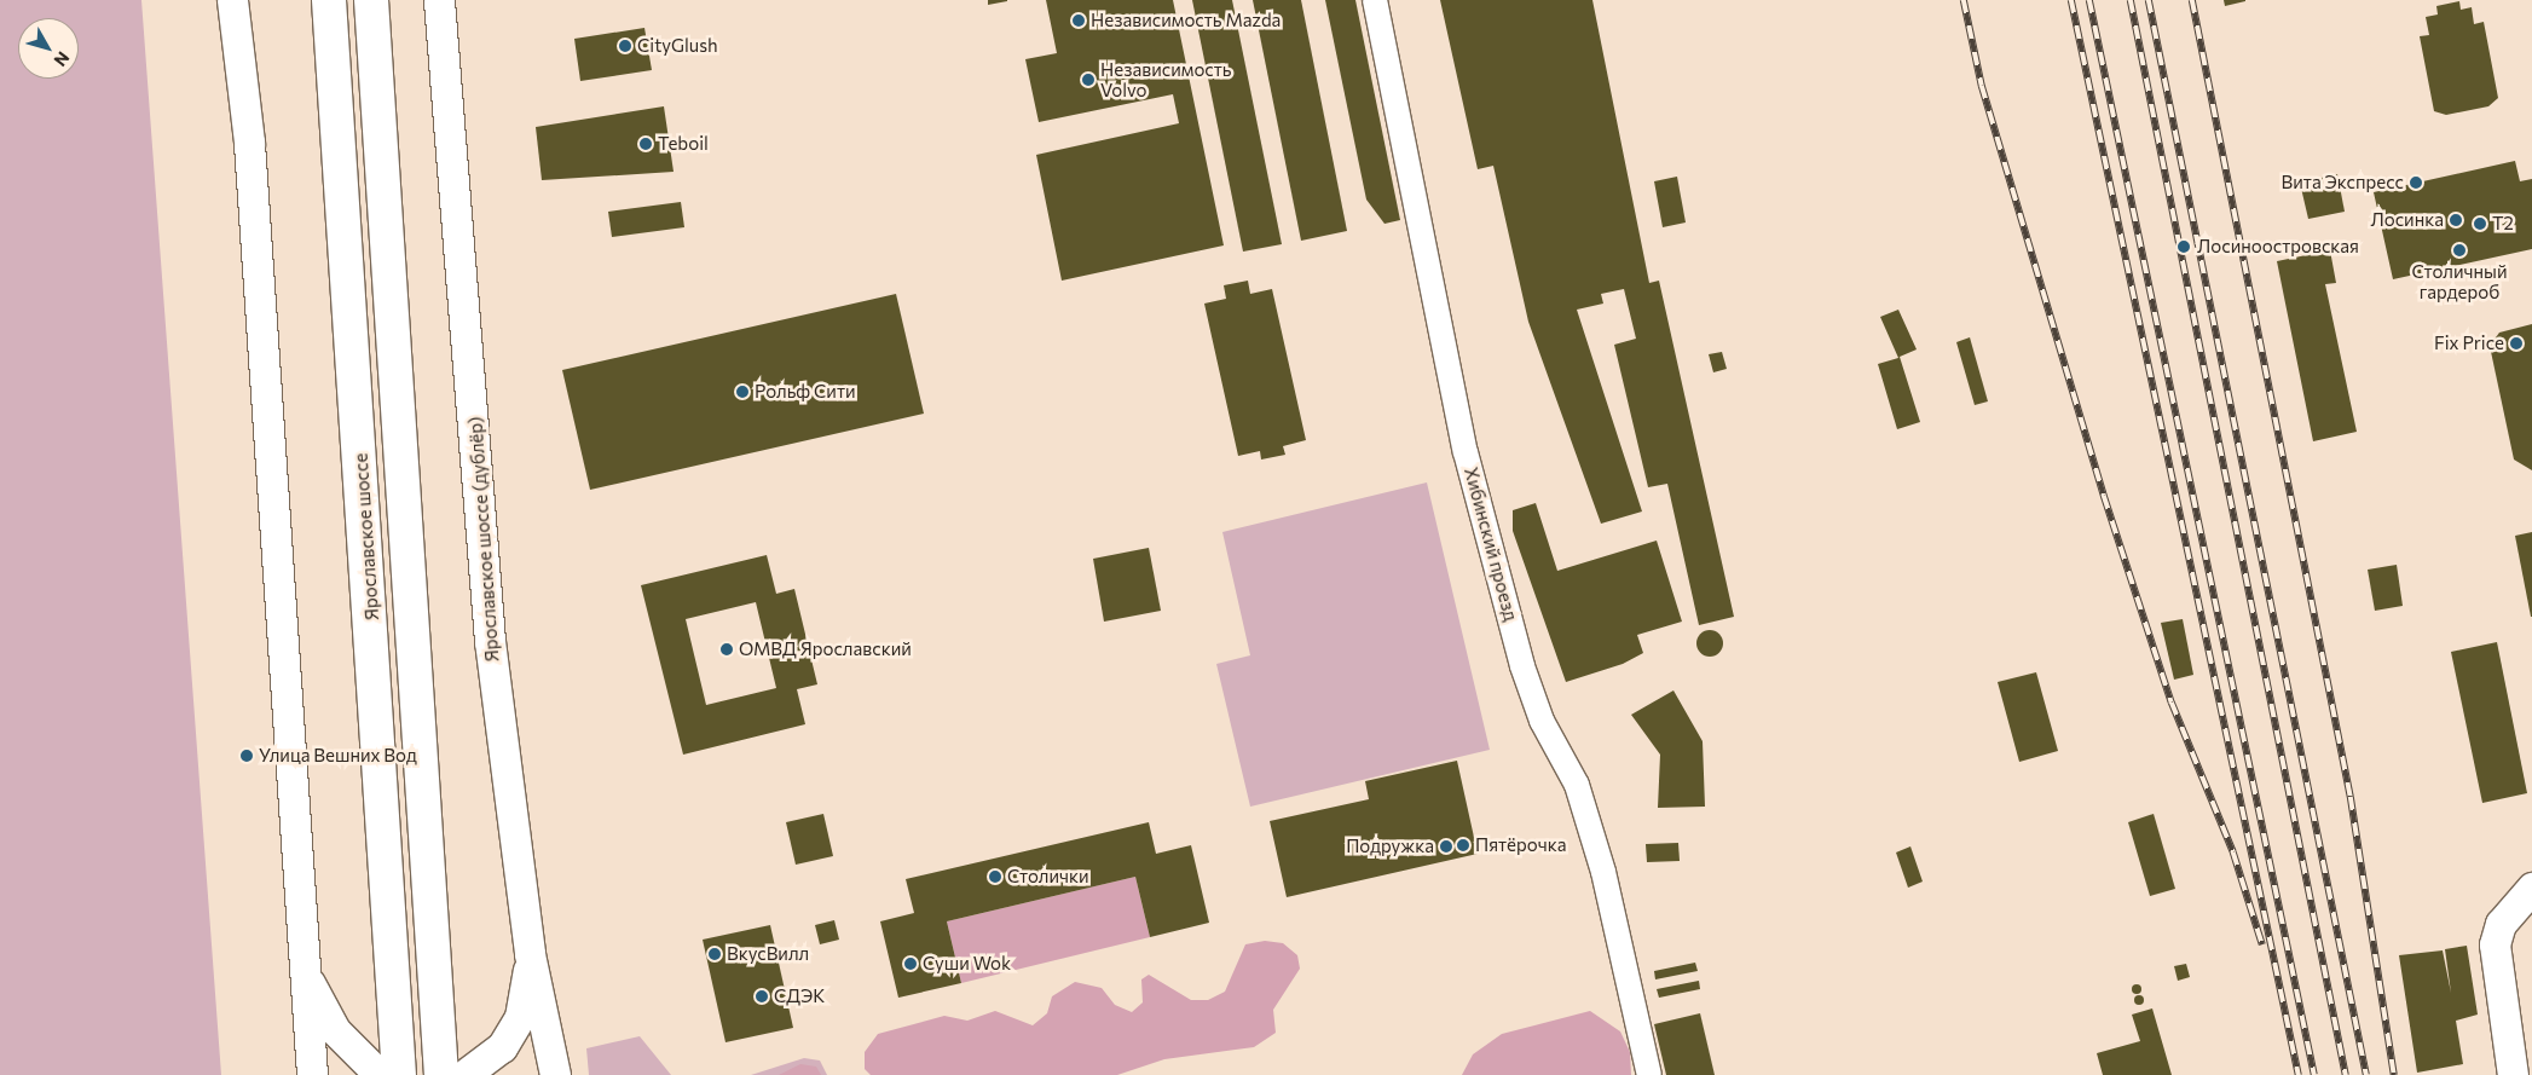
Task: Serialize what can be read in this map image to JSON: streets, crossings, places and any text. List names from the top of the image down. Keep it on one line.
{"streets":{"main road":["Ярославское шоссе"],"street":["Ярославское шоссе (дублёр)","Хибинский проезд"]},"places":["Независимость Mazda","CityGlush","Независимость Volvo","Teboil","Вита Экспресс","Лосинка","T2","Лосиноостровская","Столичный гардероб","Fix Price","Рольф Сити","ОМВД Ярославский","Улица Вешних Вод","Пятёрочка","Подружка","Столички","ВкусВилл","Суши Wok","СДЭК"],"north":"bottom right"}
